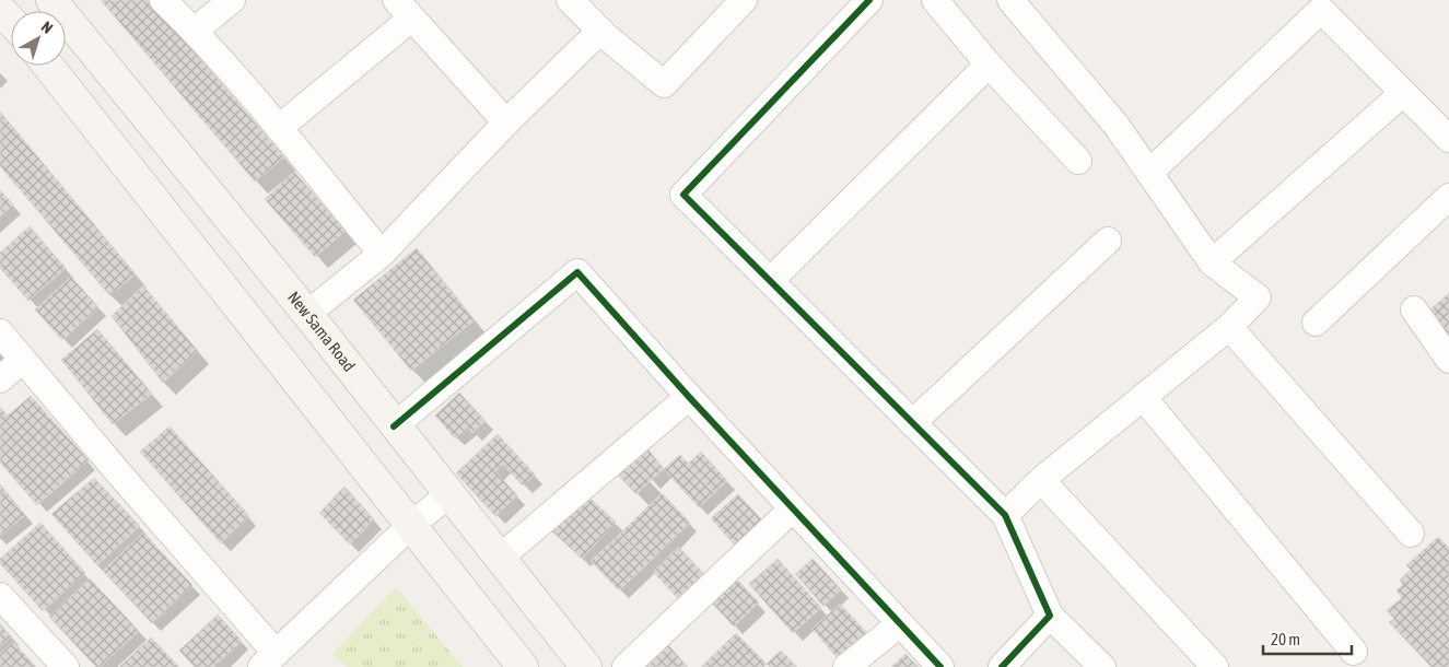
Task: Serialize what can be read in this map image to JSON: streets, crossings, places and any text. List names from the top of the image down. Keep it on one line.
{"streets":{"main road":["New Sama Road"]},"scale_bar":"20 m","north":"top right"}
